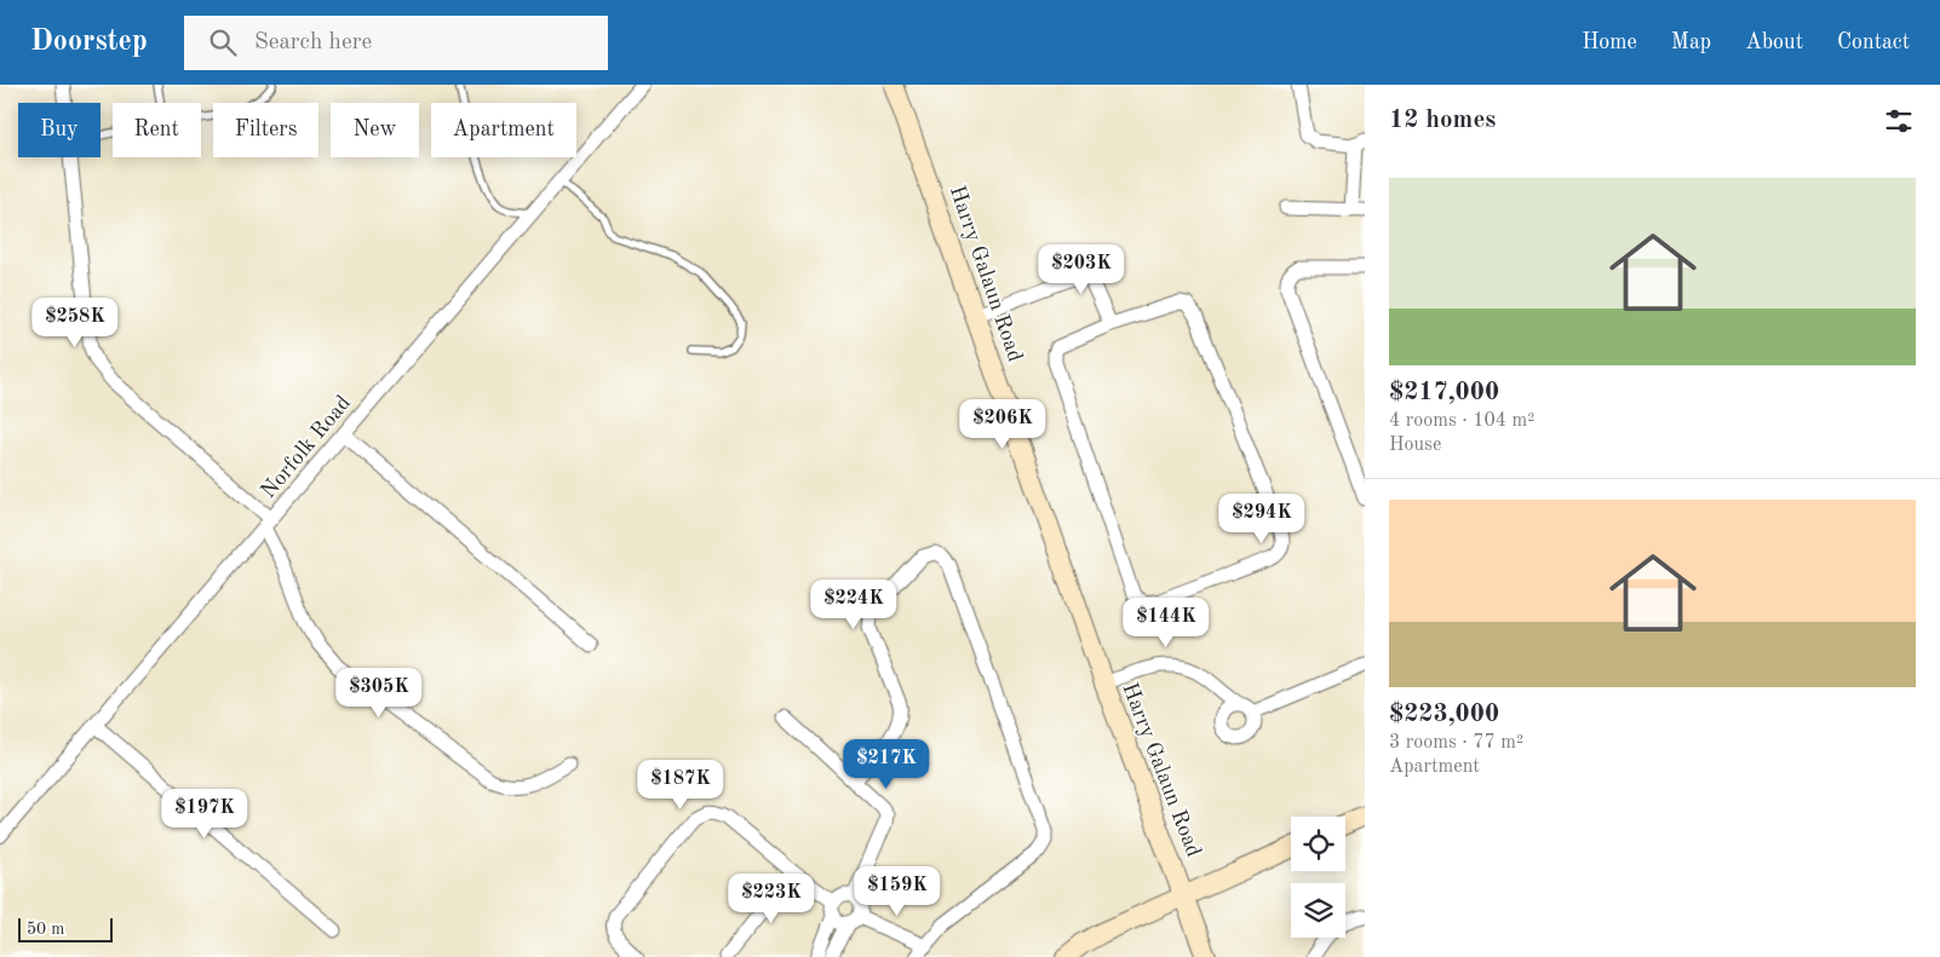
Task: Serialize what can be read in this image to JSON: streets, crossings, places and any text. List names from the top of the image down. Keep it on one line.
{"streets":{"main road":["Harry Galaun Road"],"street":["Norfolk Road"]},"scale_bar":"50 m","page":{"header":"Doorstep","search":"Search here","nav":["Home","Map","About","Contact"],"heading":"12 homes","chip":["Buy","Rent","Filters","New","Apartment"],"list":[{"name":"$217,000","note":"4 rooms · 104 m² · House"},{"name":"$223,000","note":"3 rooms · 77 m² · Apartment"}],"price":["$203K","$258K","$206K","$294K","$224K","$144K","$305K","$217K","$187K","$197K","$159K","$223K"],"scale":"50 m"}}
